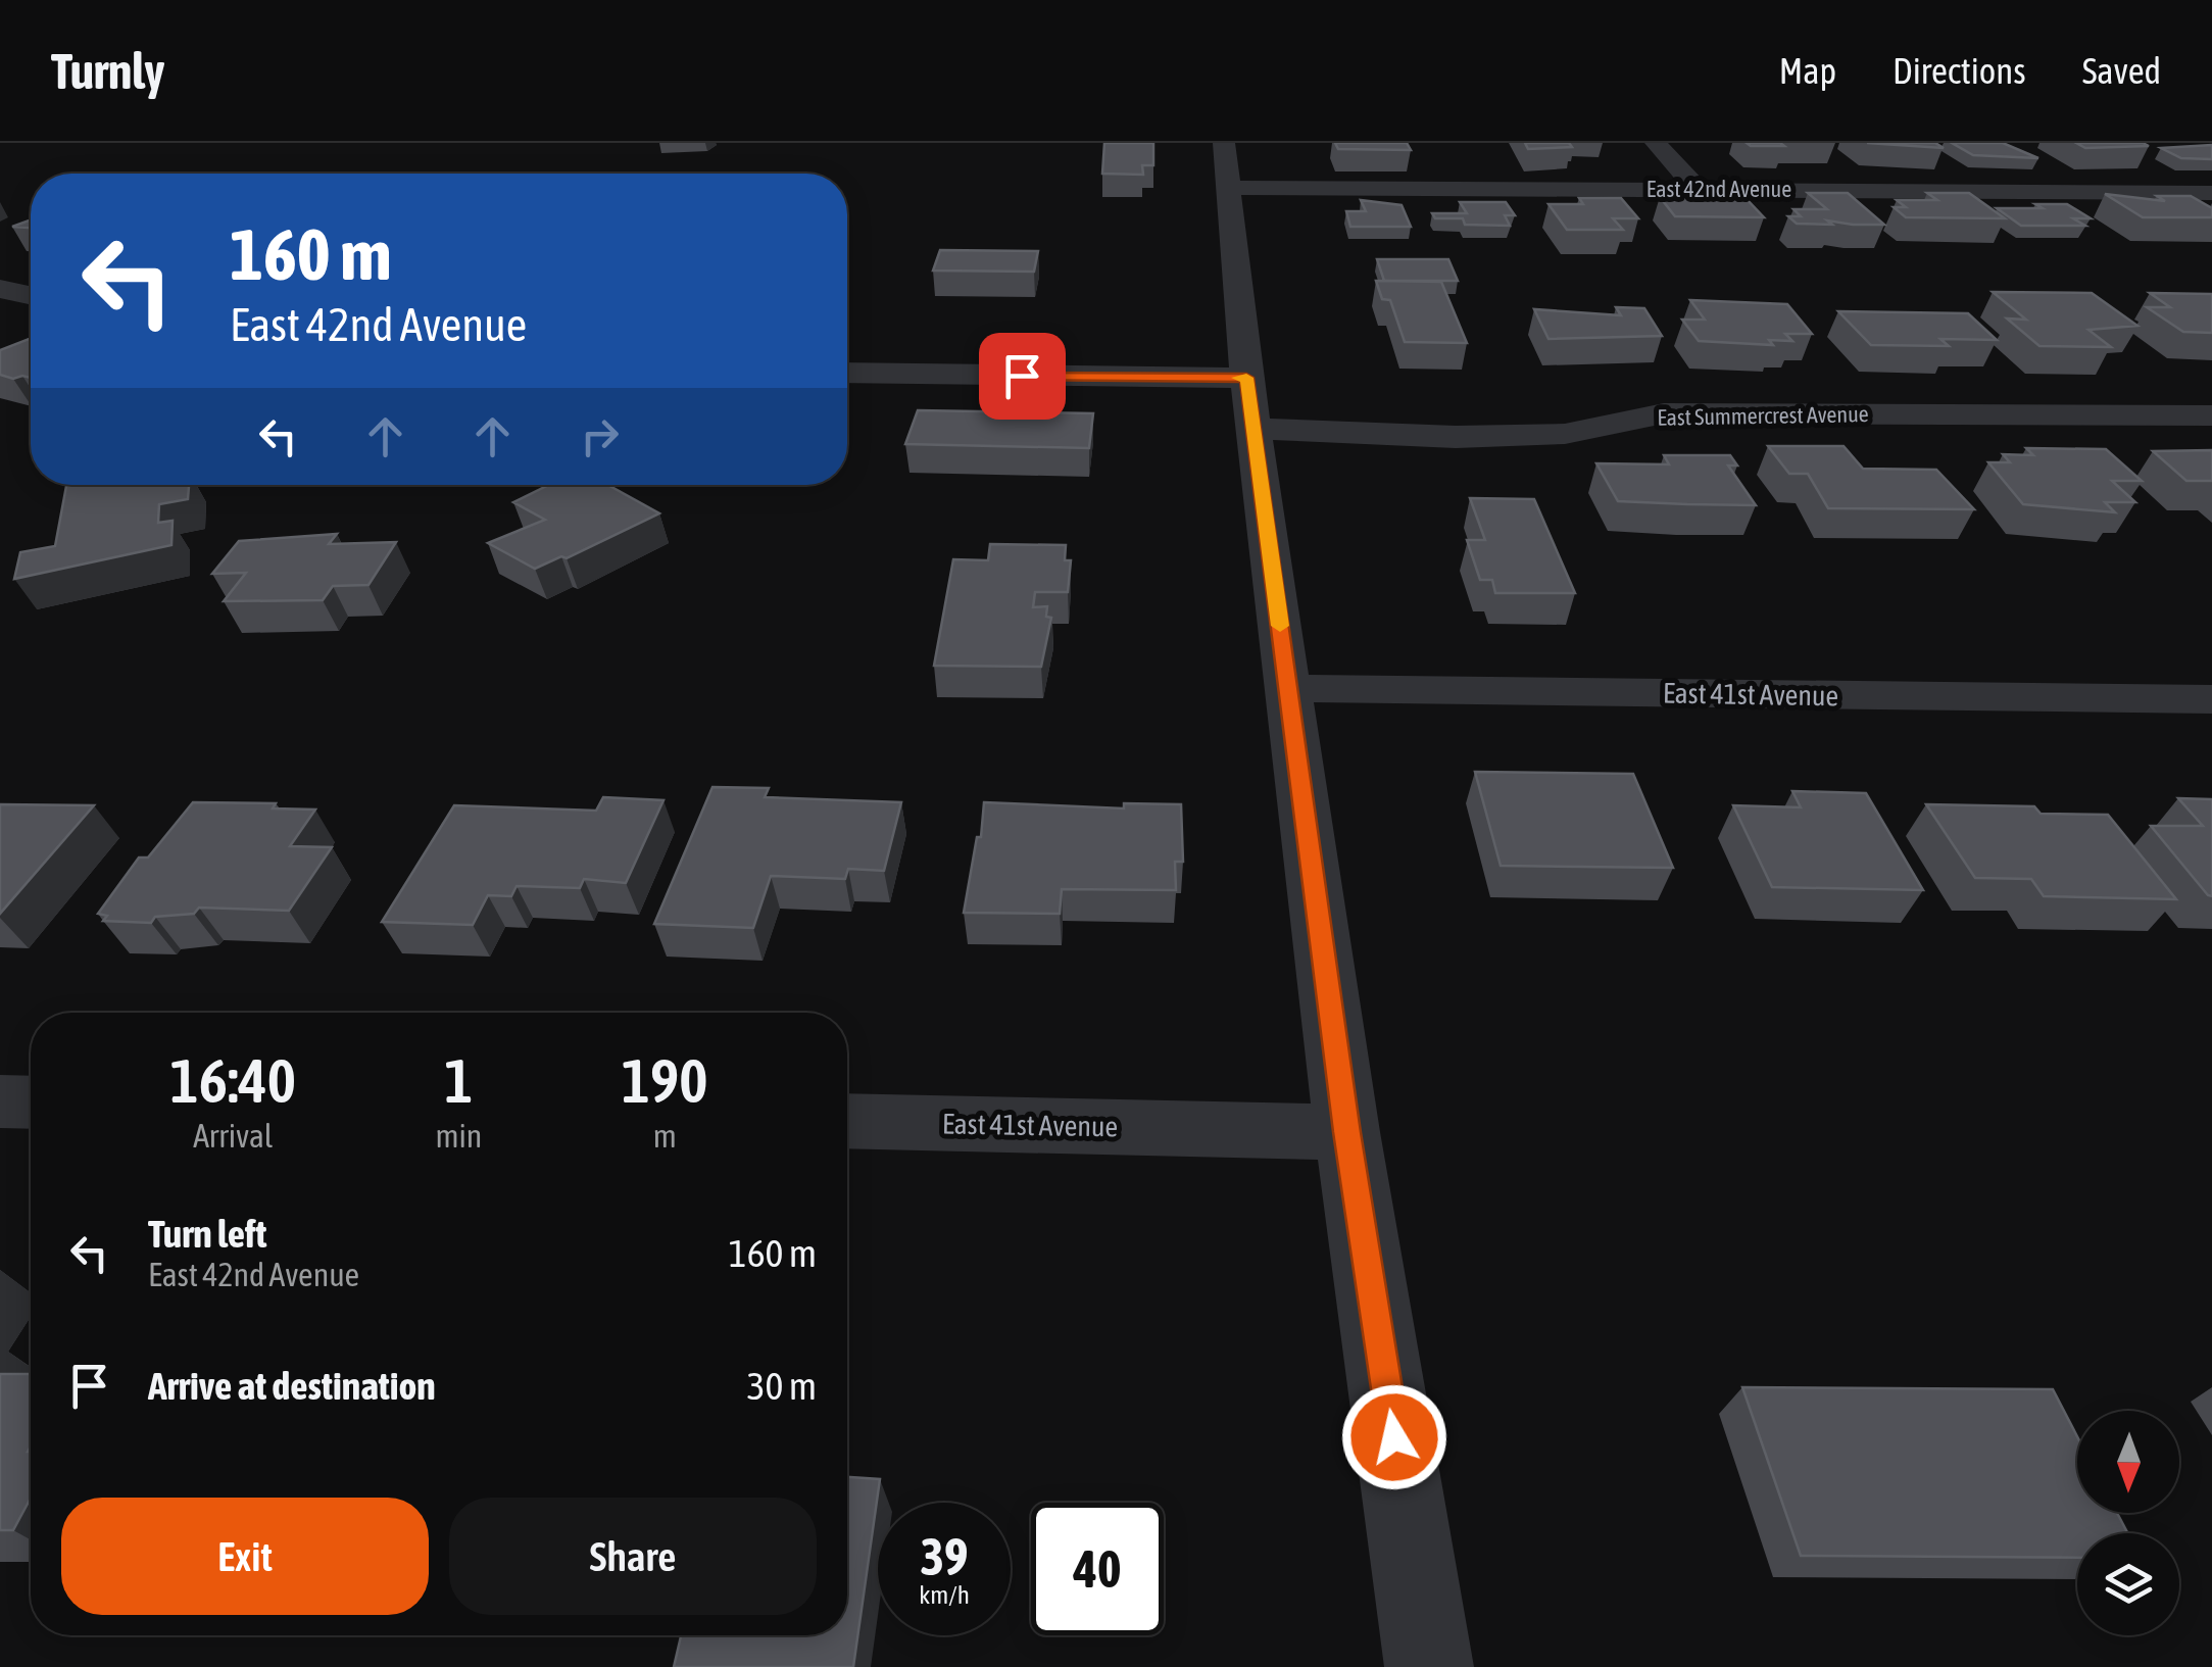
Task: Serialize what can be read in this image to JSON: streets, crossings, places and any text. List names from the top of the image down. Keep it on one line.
{"streets":{"street":["East 42nd Avenue","East Summercrest Avenue","East 41st Avenue"]},"north":"bottom","page":{"header":"Turnly","nav":["Map","Directions","Saved"],"turn":["160 m","East 42nd Avenue"],"eta":["16:40","Arrival","1","min","190","m"],"list":[{"name":"Turn left","note":"East 42nd Avenue","value":"160 m"},{"name":"Arrive at destination","value":"30 m"}],"buttons":["Exit","Share"],"speed":"39 km/h","limit":"40"}}
